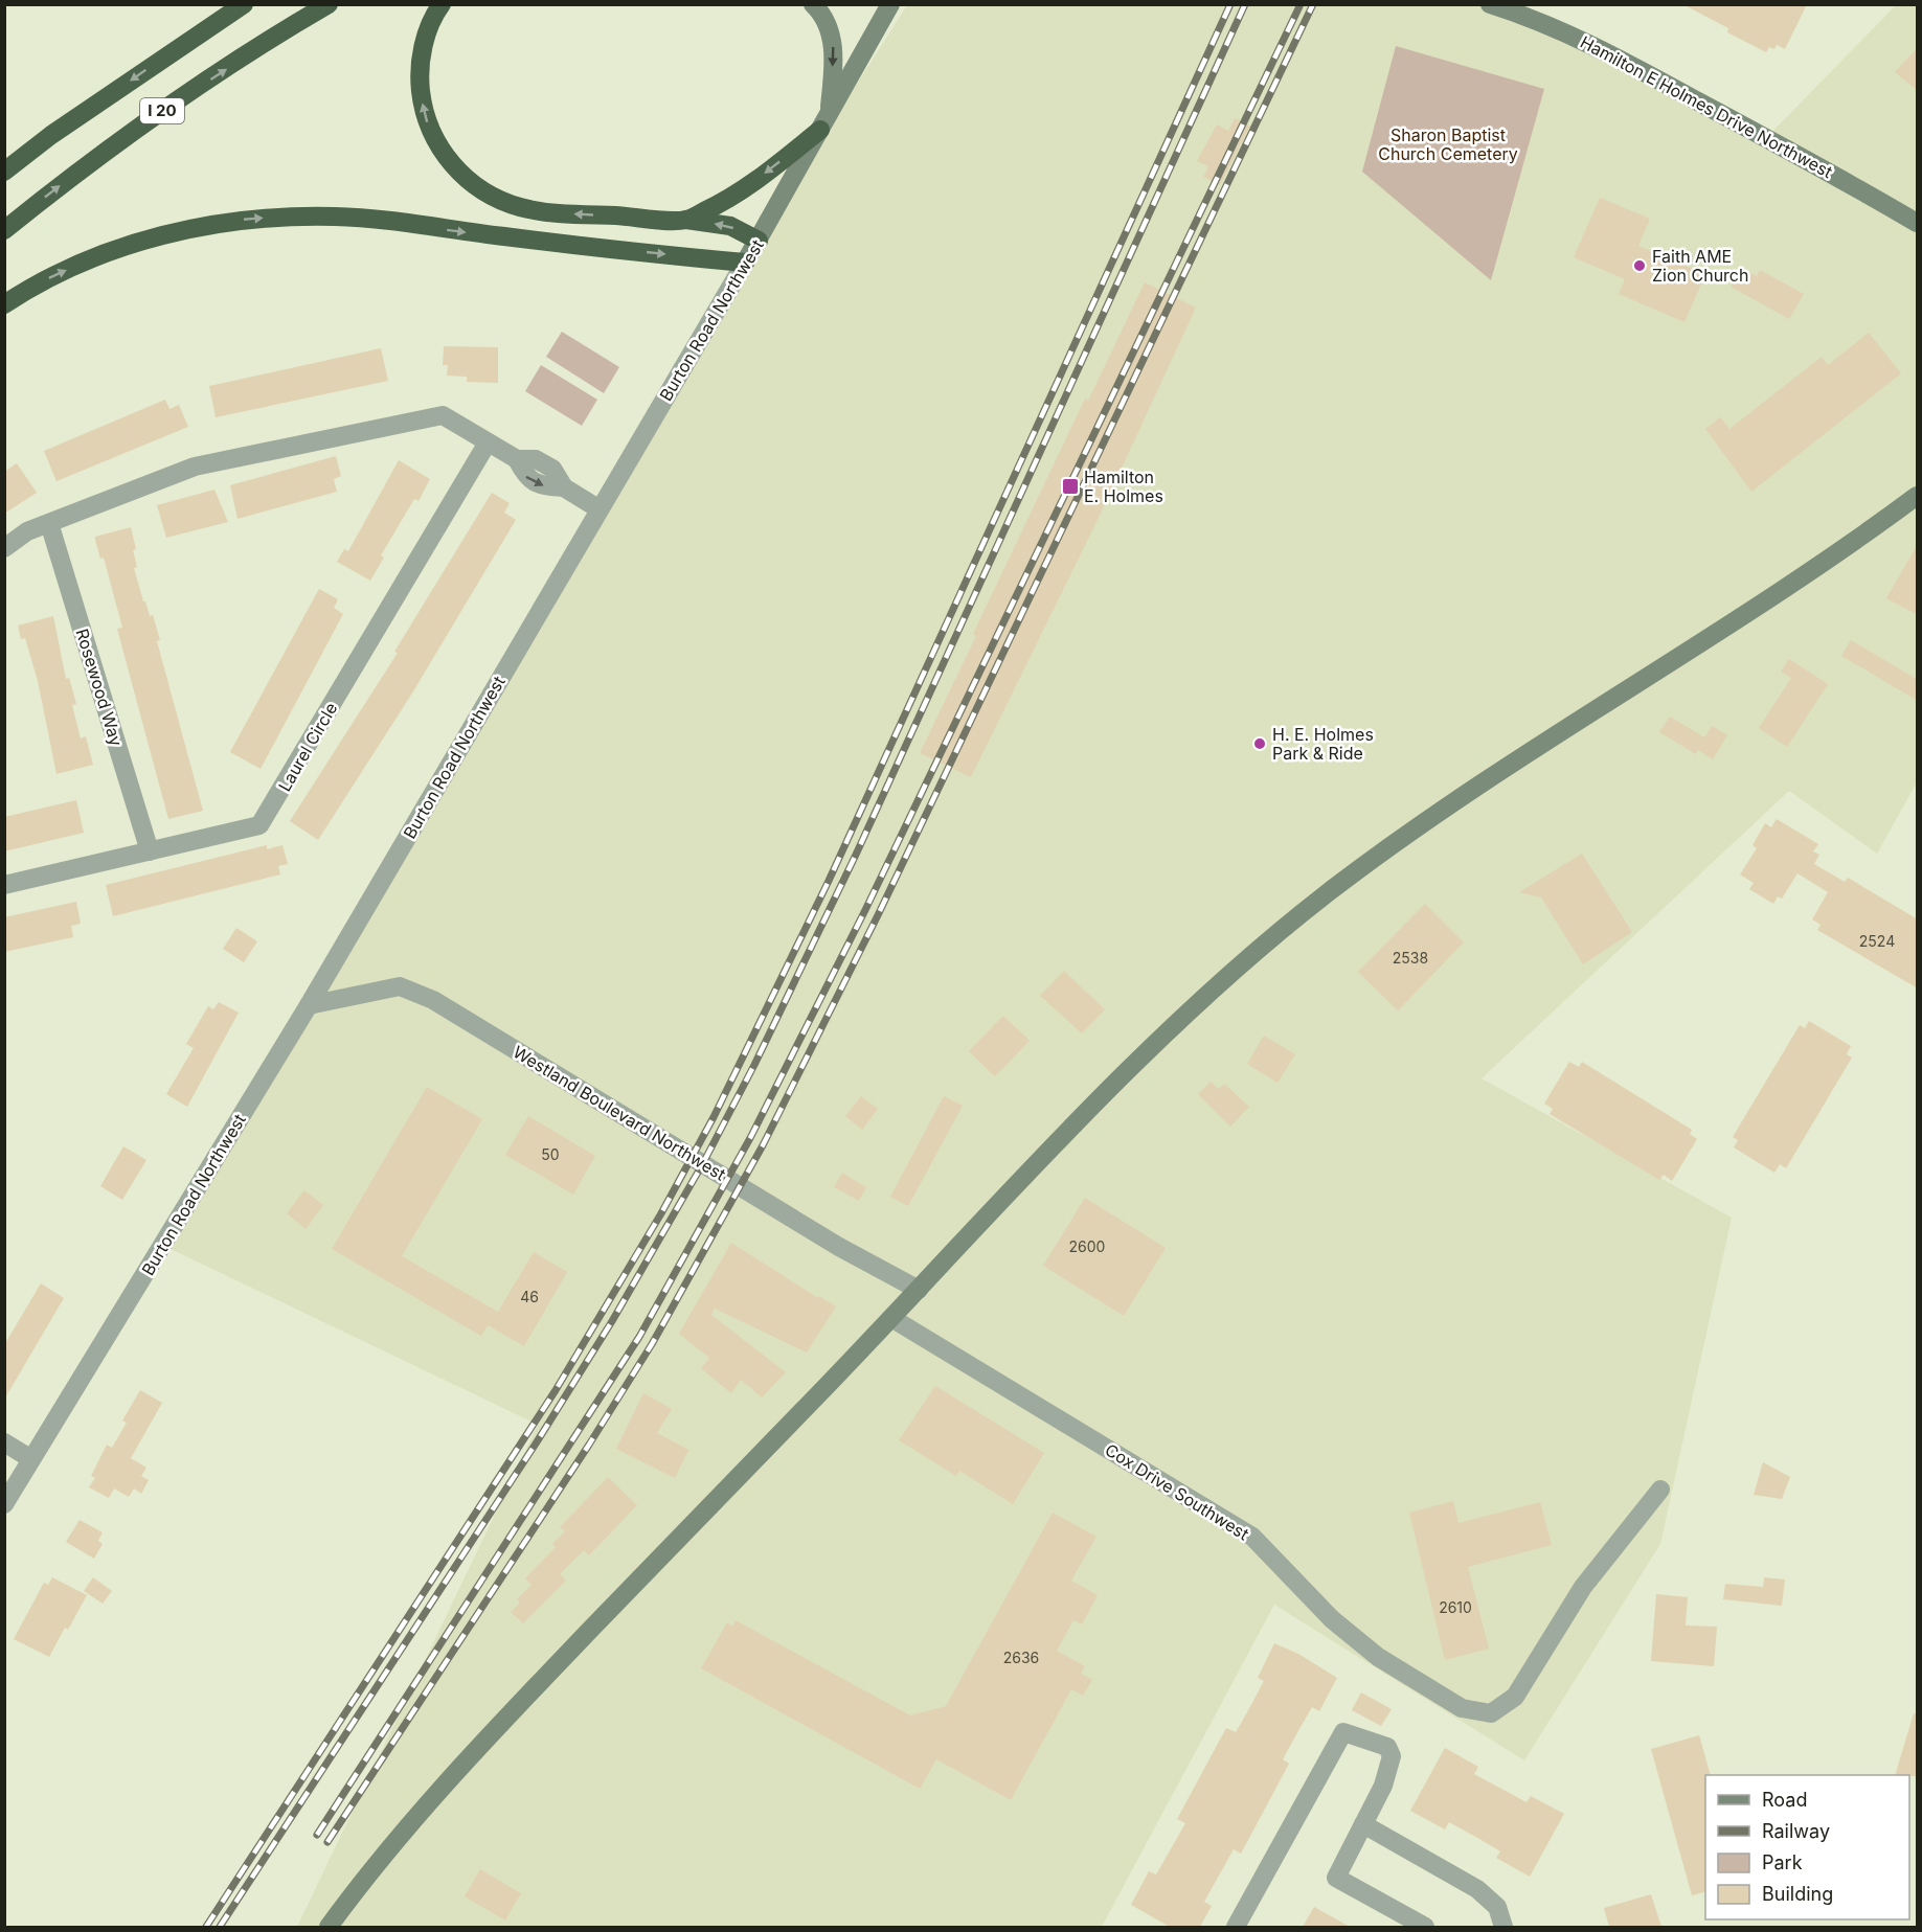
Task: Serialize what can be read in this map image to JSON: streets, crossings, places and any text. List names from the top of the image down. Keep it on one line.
{"streets":{"highway":["I 20"],"main road":["Hamilton E Holmes Drive Northwest","Burton Road Northwest"],"street":["Rosewood Way","Laurel Circle","Westland Boulevard Northwest","Cox Drive Southwest"]},"crossings":[["Burton Road Northwest","Westland Boulevard Northwest"],["Rosewood Way","Laurel Circle"]],"parks":["Sharon Baptist Church Cemetery"],"places":{"other":["Faith AME Zion Church","H. E. Holmes Park & Ride"],"transit":["Hamilton E. Holmes"]},"house_numbers":["2524","2538","50","2600","46","2610","2636"],"legend":["Road","Railway","Park","Building"]}
